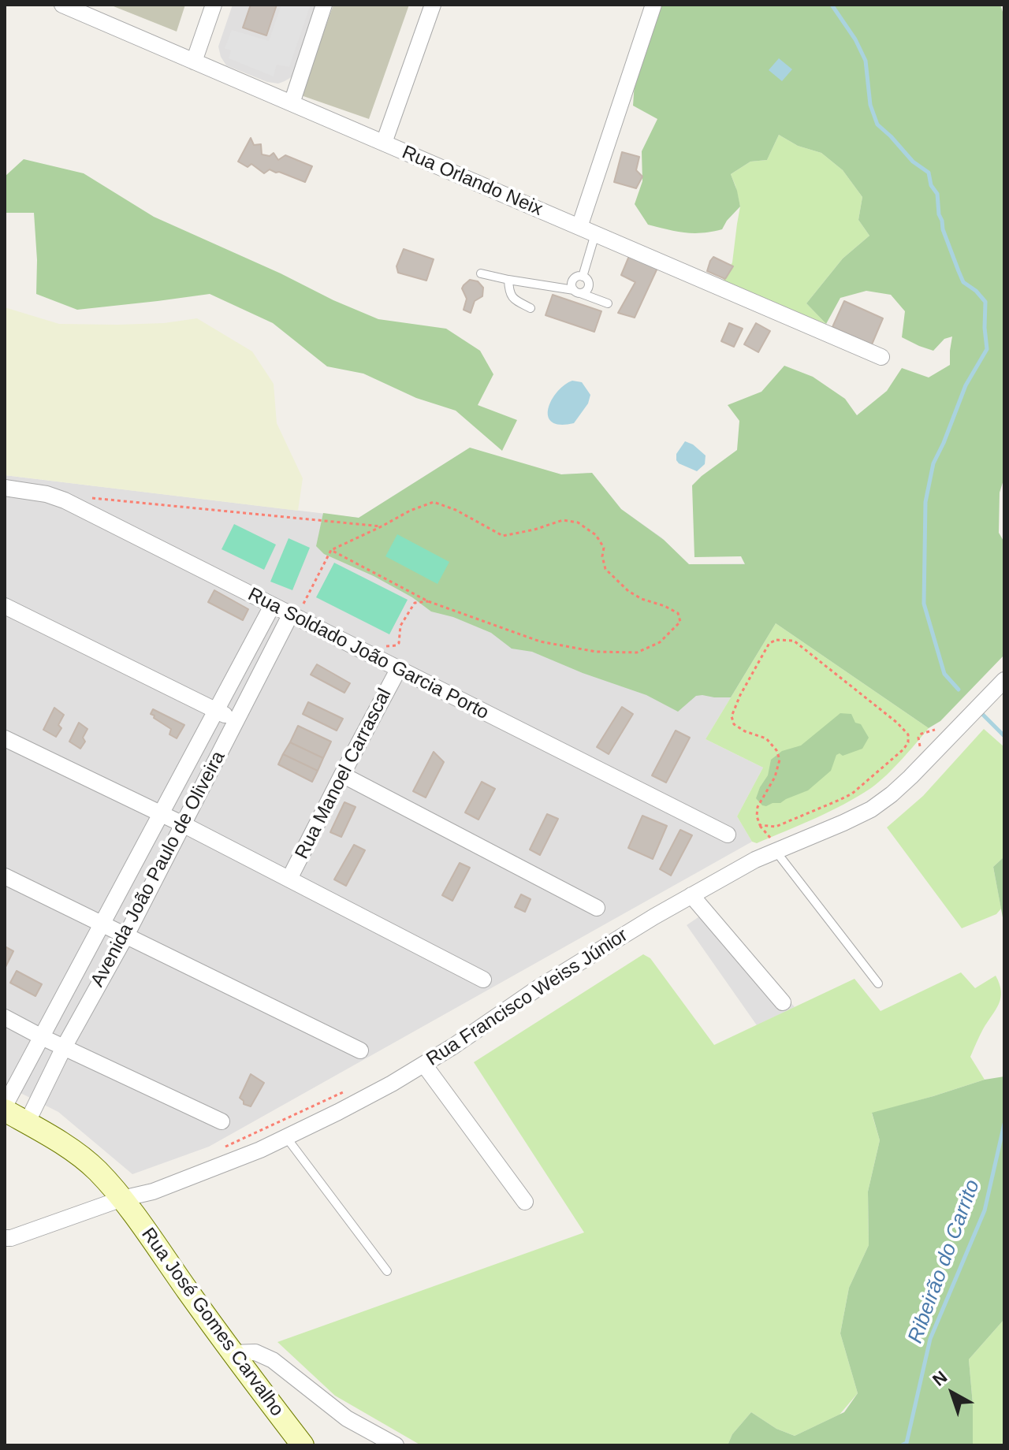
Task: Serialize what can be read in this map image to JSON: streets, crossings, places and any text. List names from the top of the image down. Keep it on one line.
{"streets":{"main road":["Rua José Gomes Carvalho"],"street":["Rua Orlando Neix","Rua Soldado João Garcia Porto","Rua Manoel Carrascal","Avenida João Paulo de Oliveira","Rua Francisco Weiss Júnior"]},"crossings":[["Rua Soldado João Garcia Porto","Rua Manoel Carrascal"],["Rua Soldado João Garcia Porto","Avenida João Paulo de Oliveira"],["Avenida João Paulo de Oliveira","Rua José Gomes Carvalho"],["Rua Francisco Weiss Júnior","Rua José Gomes Carvalho"]],"water":["Ribeirão do Carrito"],"north":"top left"}
